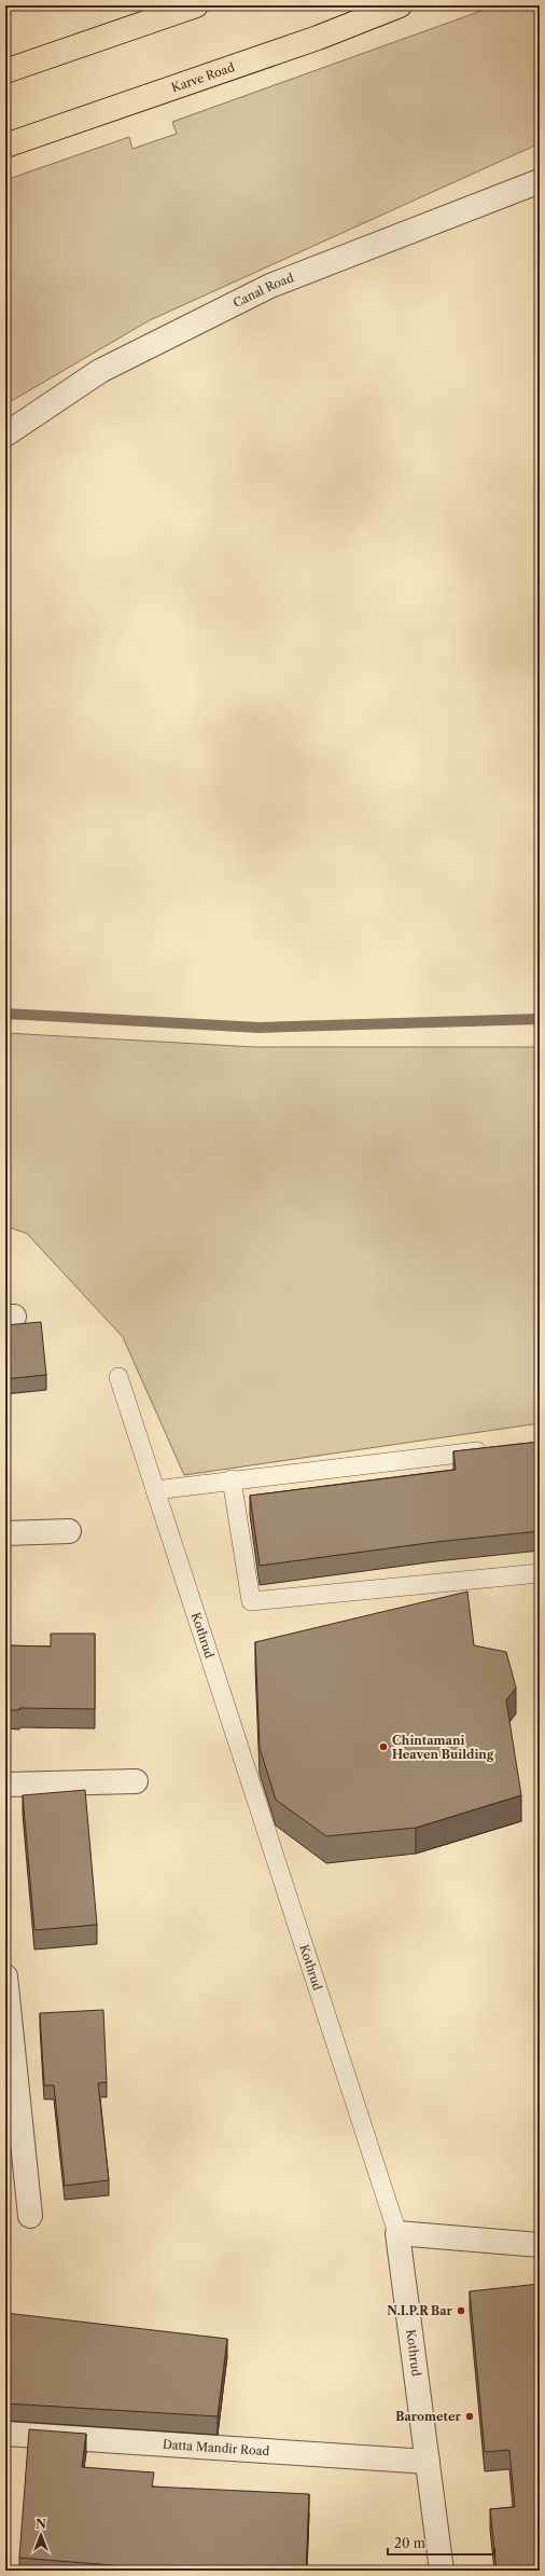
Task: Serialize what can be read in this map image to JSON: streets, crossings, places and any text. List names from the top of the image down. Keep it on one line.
{"streets":{"main road":["Karve Road"],"street":["Canal Road","Kothrud","Datta Mandir Road"]},"crossings":[["Kothrud","Datta Mandir Road"]],"places":["Chintamani Heaven Building","N.I.P.R Bar","Barometer"],"scale_bar":"20 m","north":"top"}
